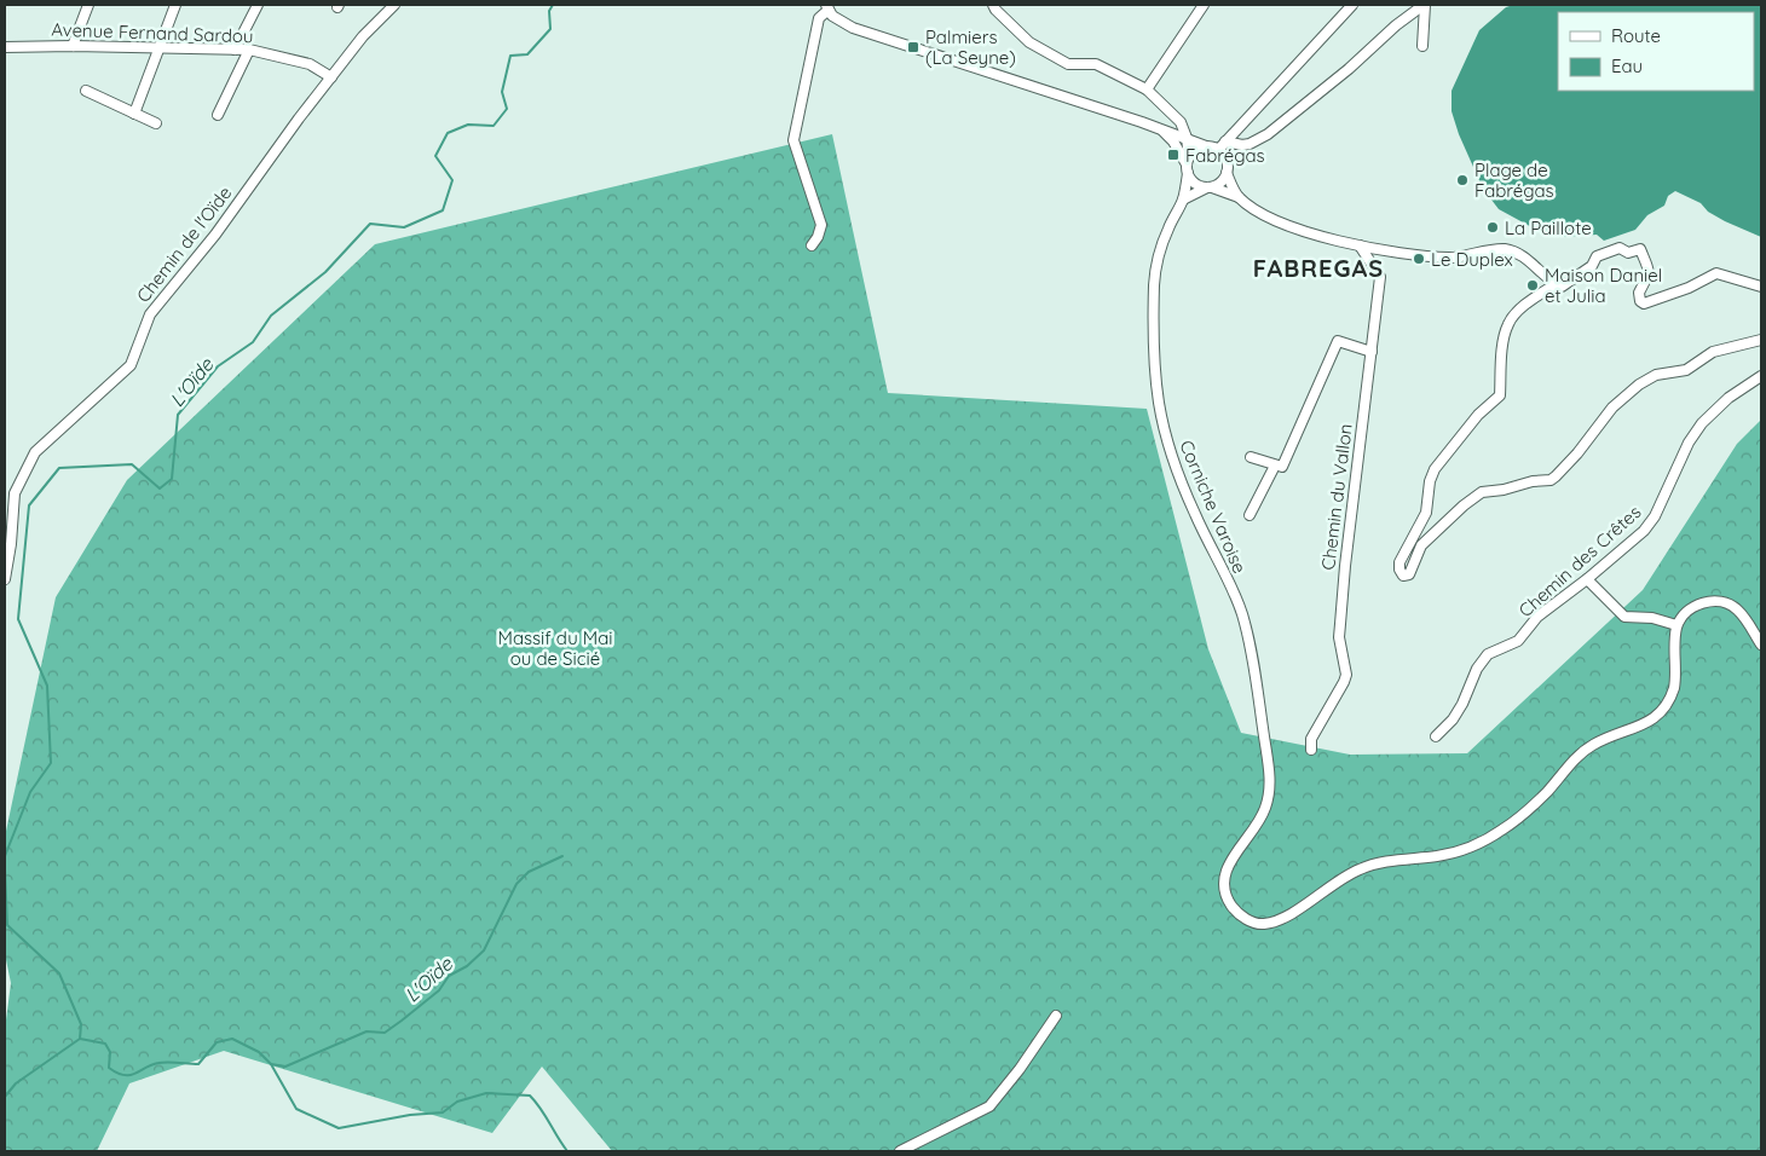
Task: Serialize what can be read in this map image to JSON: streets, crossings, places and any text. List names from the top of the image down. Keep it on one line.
{"streets":{"street":["Avenue Fernand Sardou","Chemin de l'Oïde","Chemin du Vallon","Corniche Varoise","Chemin des Crêtes"]},"crossings":[["Avenue Fernand Sardou","Chemin de l'Oïde"]],"districts":["FABREGAS"],"water":["L'Oïde"],"parks":["Massif du Mai ou de Sicié"],"places":{"transit":["Palmiers (La Seyne)","Fabrégas"],"other":["Plage de Fabrégas","La Paillote","Le Duplex","Maison Daniel et Julia"]},"legend":["Route","Eau"]}
